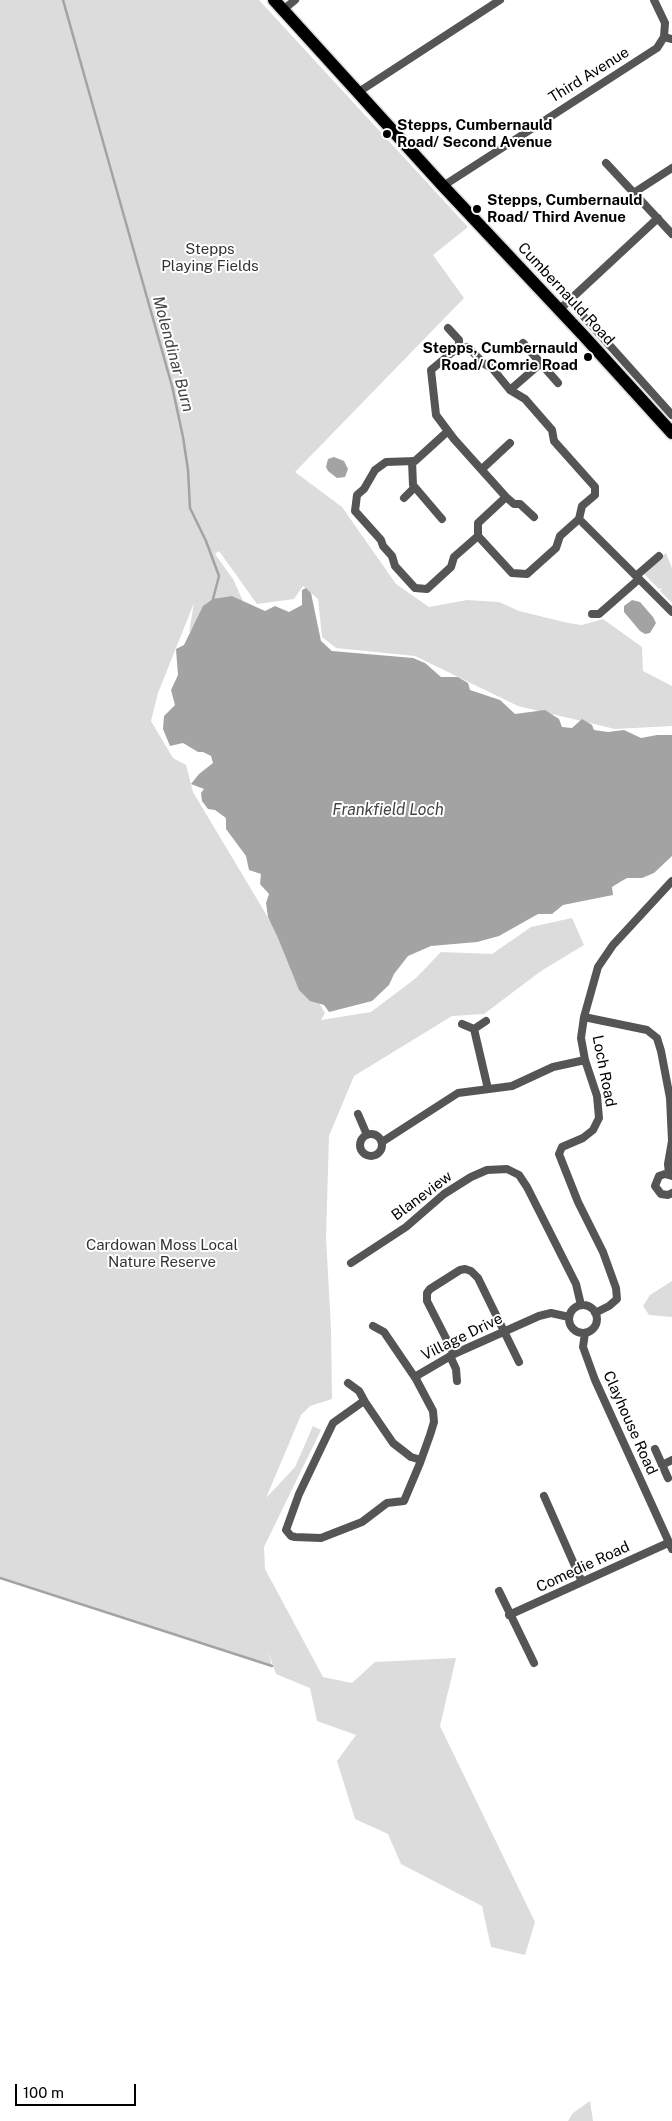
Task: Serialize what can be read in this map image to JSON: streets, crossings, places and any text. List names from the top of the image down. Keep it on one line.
{"streets":{"main road":["Cumbernauld Road"],"street":["Third Avenue","Loch Road","Blaneview","Village Drive","Clayhouse Road","Comedie Road"]},"crossings":[["Third Avenue","Cumbernauld Road"],["Loch Road","Blaneview"],["Loch Road","Village Drive"],["Loch Road","Clayhouse Road"],["Blaneview","Village Drive"],["Blaneview","Clayhouse Road"],["Village Drive","Clayhouse Road"],["Clayhouse Road","Comedie Road"]],"water":["Molendinar Burn","Frankfield Loch"],"parks":["Stepps Playing Fields","Cardowan Moss Local Nature Reserve"],"places":["Stepps, Cumbernauld Road/ Second Avenue","Stepps, Cumbernauld Road/ Third Avenue","Stepps, Cumbernauld Road/ Comrie Road"],"scale_bar":"100 m"}
